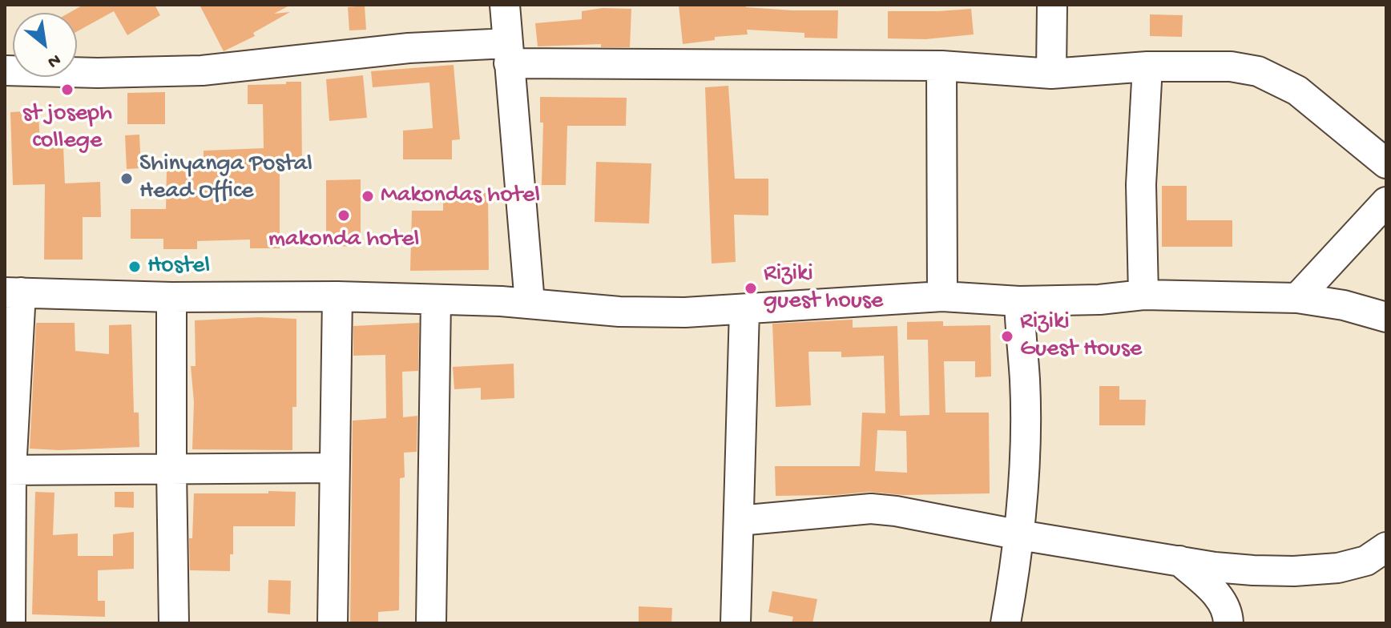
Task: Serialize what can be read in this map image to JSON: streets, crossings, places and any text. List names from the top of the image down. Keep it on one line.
{"places":["st joseph college","Shinyanga Postal Head Office","Makondas hotel","makonda hotel","Hostel","Riziki guest house","Riziki Guest House"],"north":"bottom right"}
